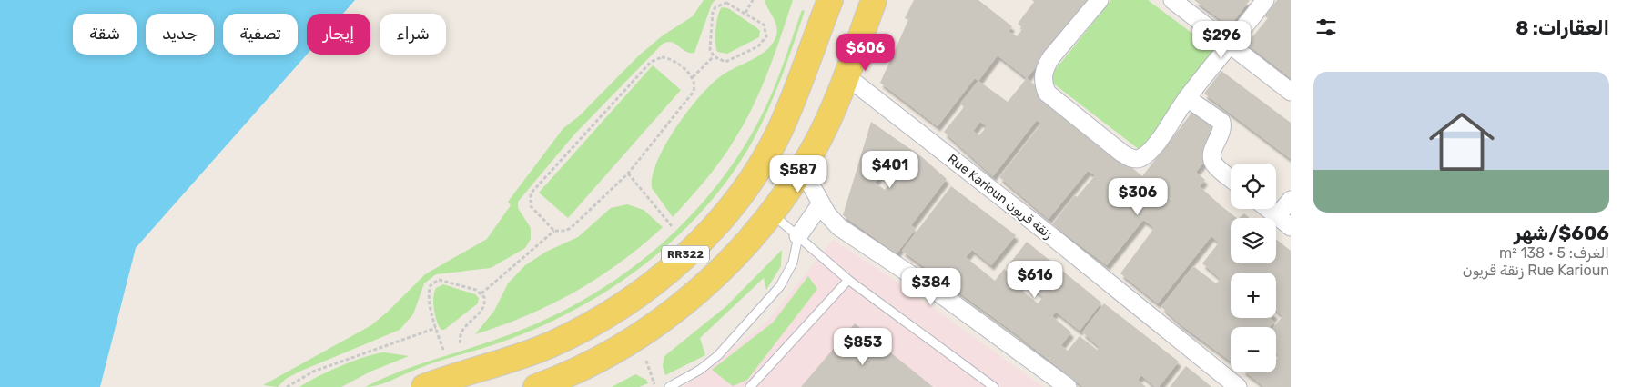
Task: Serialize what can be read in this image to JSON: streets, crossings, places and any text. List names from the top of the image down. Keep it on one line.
{"streets":{"main road":["RR322"],"street":["Rue Karioun زنقة قريون"]},"crossings":[["Rue Karioun زنقة قريون","RR322"]],"page":{"heading":"العقارات: 8","chip":["شراء","إيجار","تصفية","جديد","شقة"],"price":["$296","$606","$401","$587","$306","$616","$384","$853"],"list":[{"name":"$606/شهر","note":"الغرف: 5 · 138 m² · Rue Karioun زنقة قريون"}],"map_buttons":["+","−"]}}
